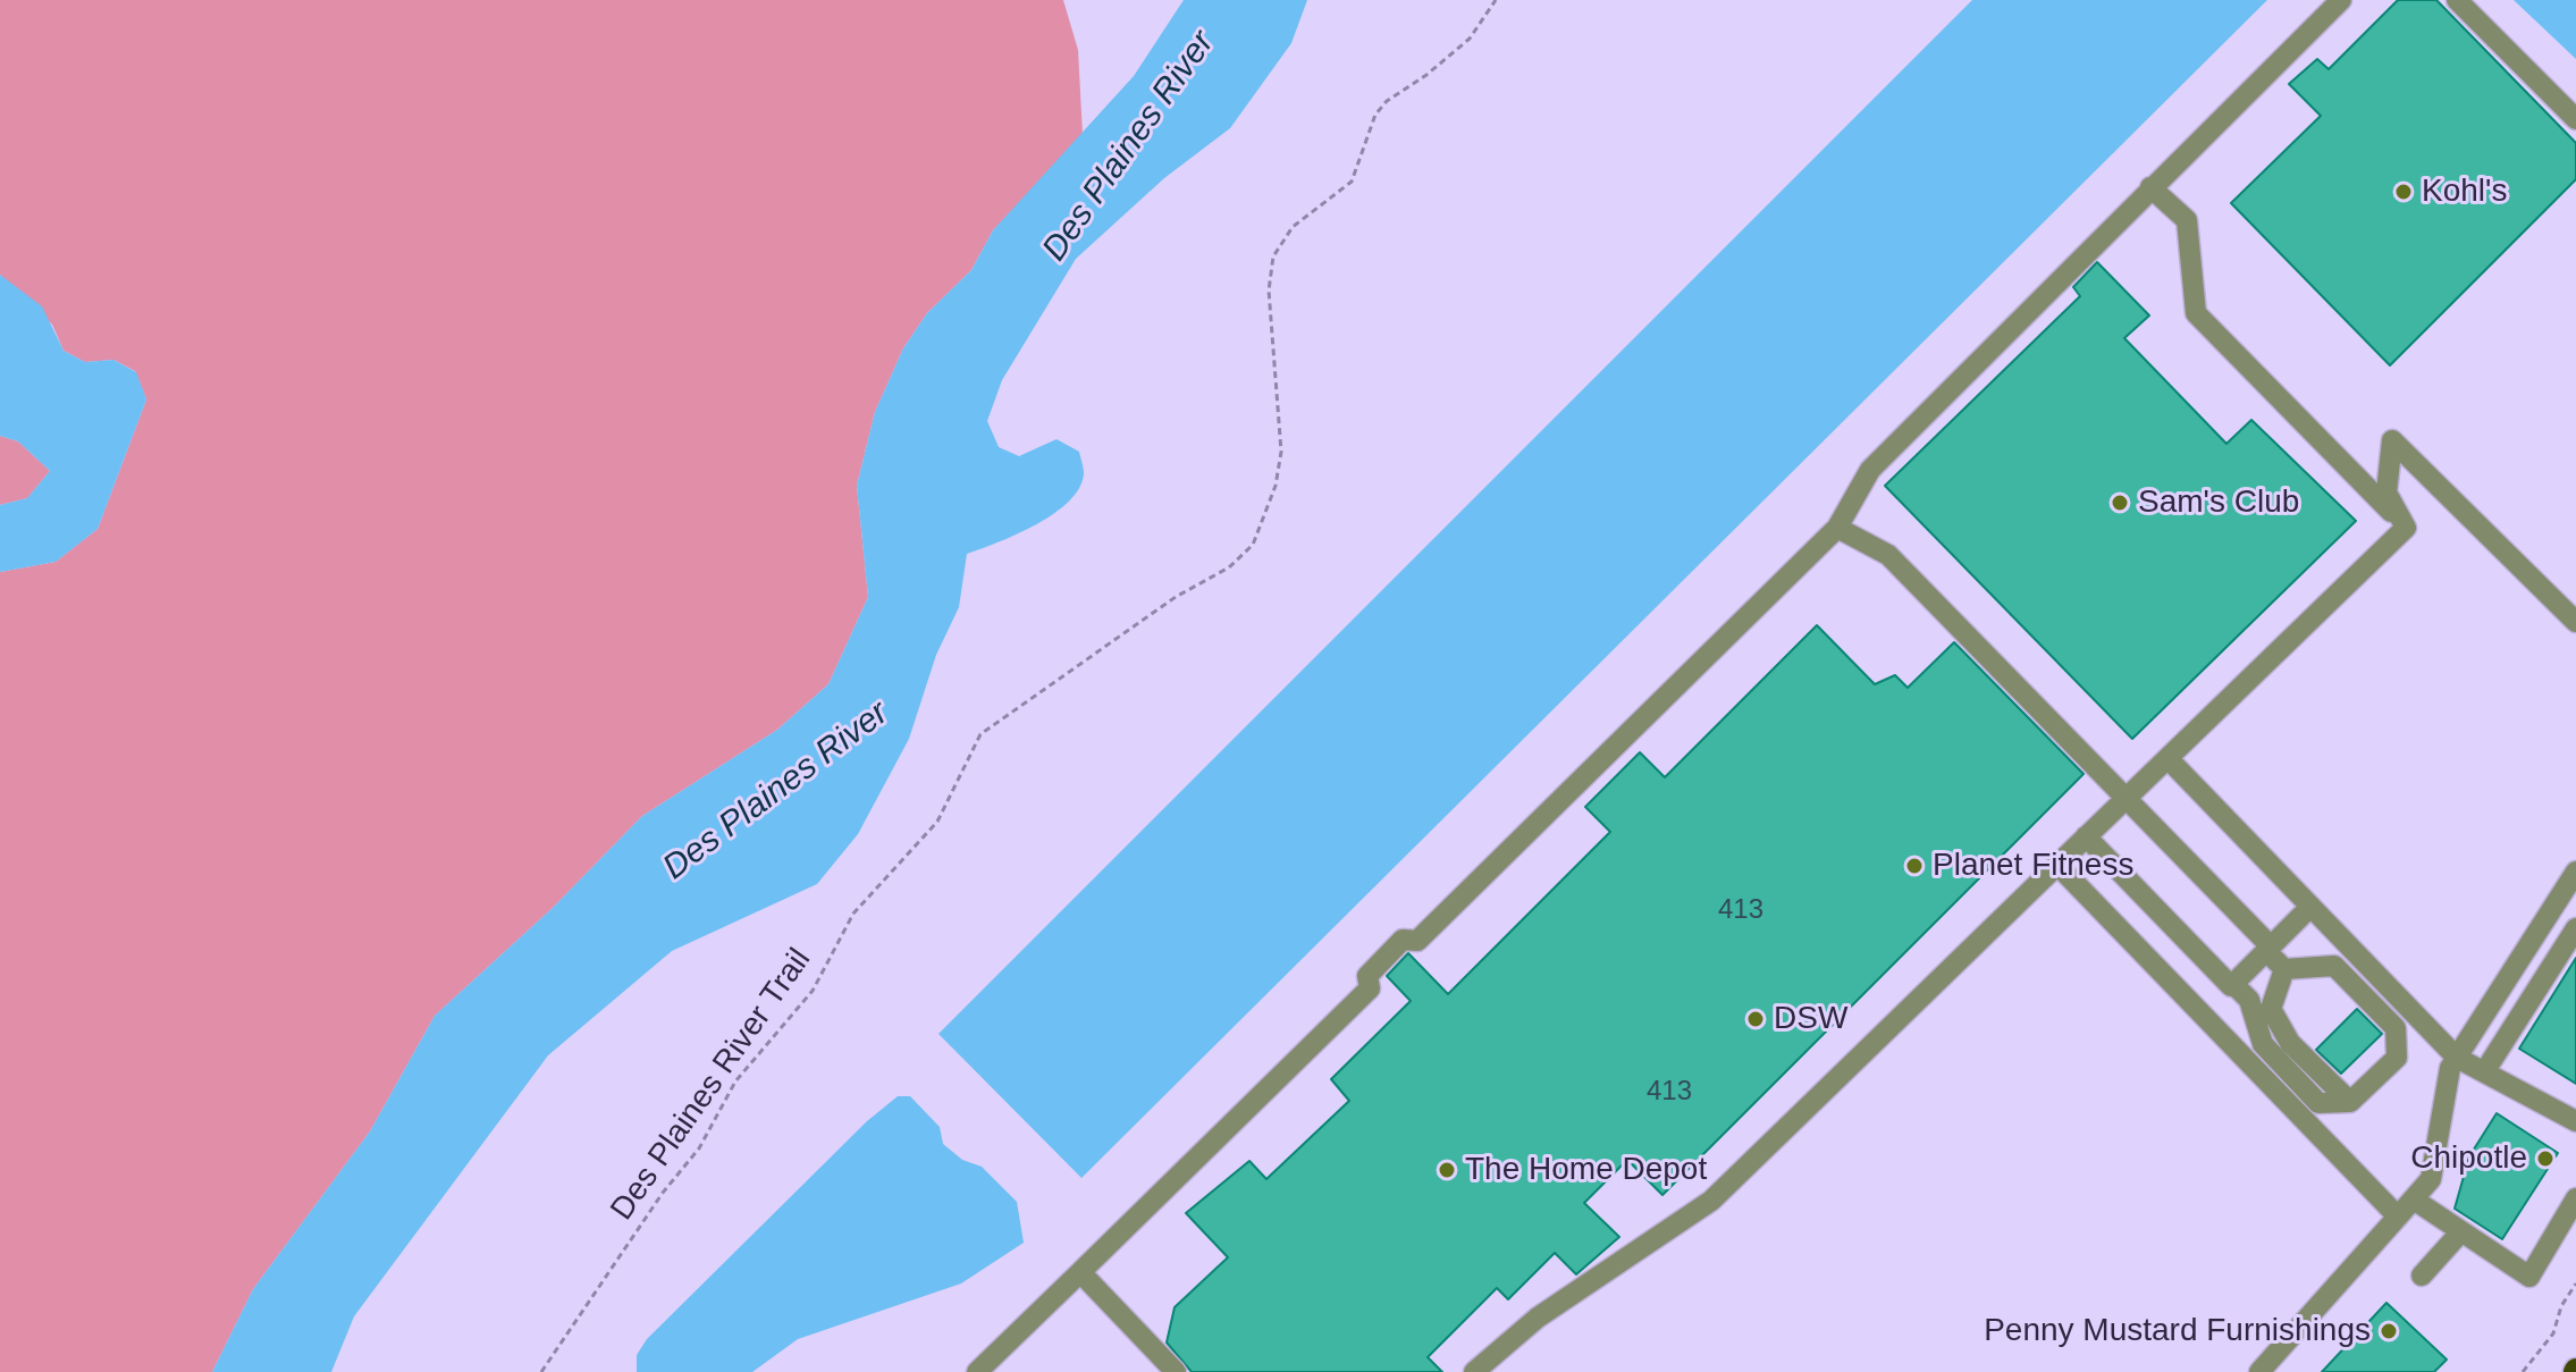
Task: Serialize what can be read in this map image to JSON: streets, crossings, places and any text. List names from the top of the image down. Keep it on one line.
{"streets":{"path":["Des Plaines River Trail"]},"water":["Des Plaines River"],"places":["Kohl's","Sam's Club","Planet Fitness","DSW","Chipotle","The Home Depot","Penny Mustard Furnishings"],"house_numbers":["413","413"]}
